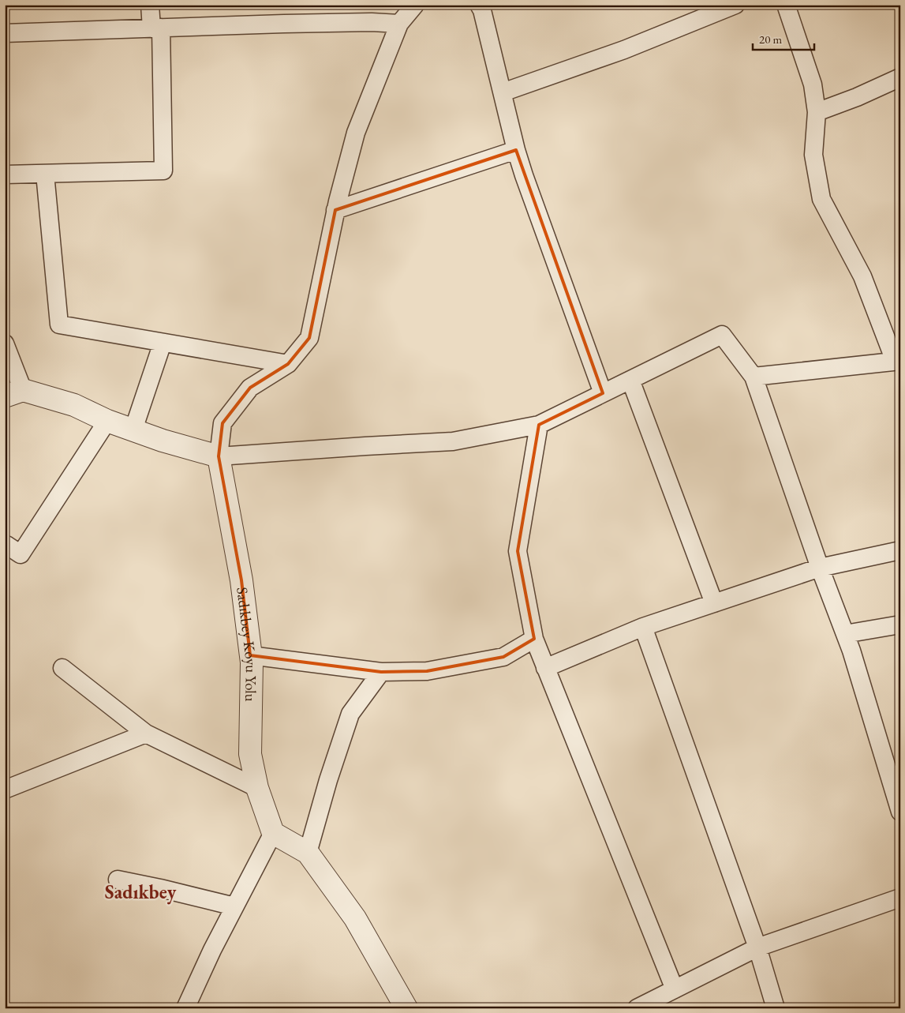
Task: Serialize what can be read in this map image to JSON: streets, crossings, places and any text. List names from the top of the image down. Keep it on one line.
{"streets":{"street":["Sadıkbey Koyu Yolu"]},"districts":["Sadıkbey"],"scale_bar":"20 m"}
